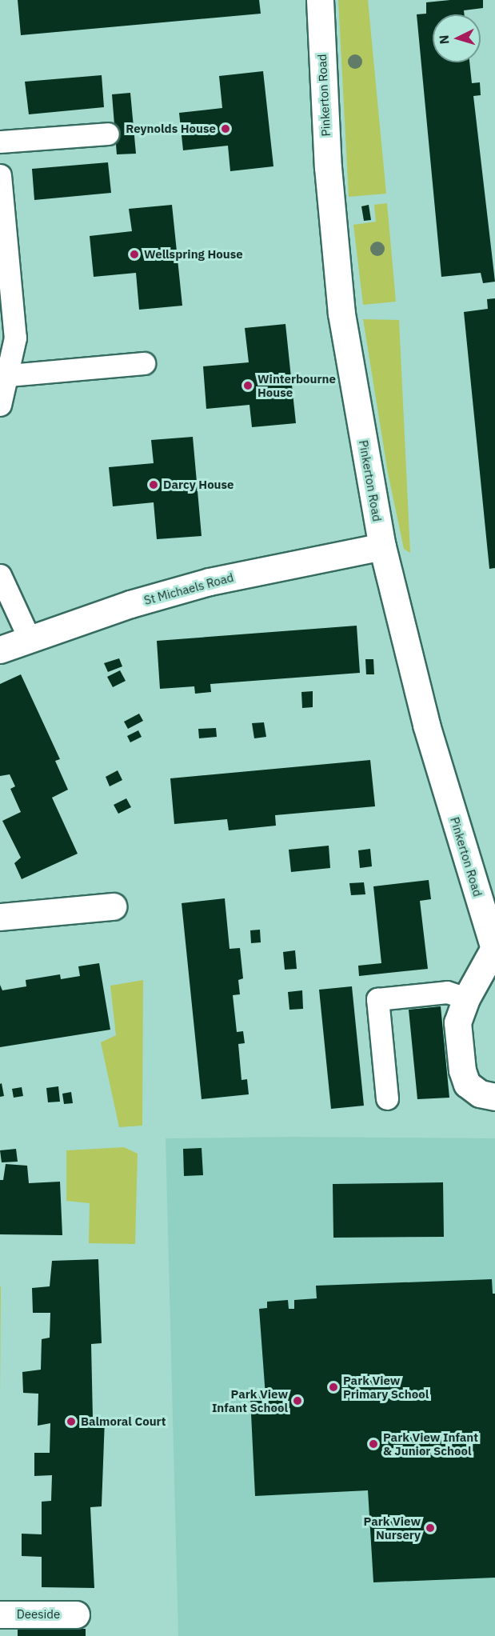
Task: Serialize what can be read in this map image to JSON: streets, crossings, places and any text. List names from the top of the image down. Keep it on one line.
{"streets":{"street":["Pinkerton Road","St Michaels Road","Deeside"]},"crossings":[["Pinkerton Road","St Michaels Road"]],"places":["Reynolds House","Wellspring House","Winterbourne House","Darcy House","Park View Primary School","Park View Infant School","Balmoral Court","Park View Infant & Junior School","Park View Nursery"],"north":"left"}
